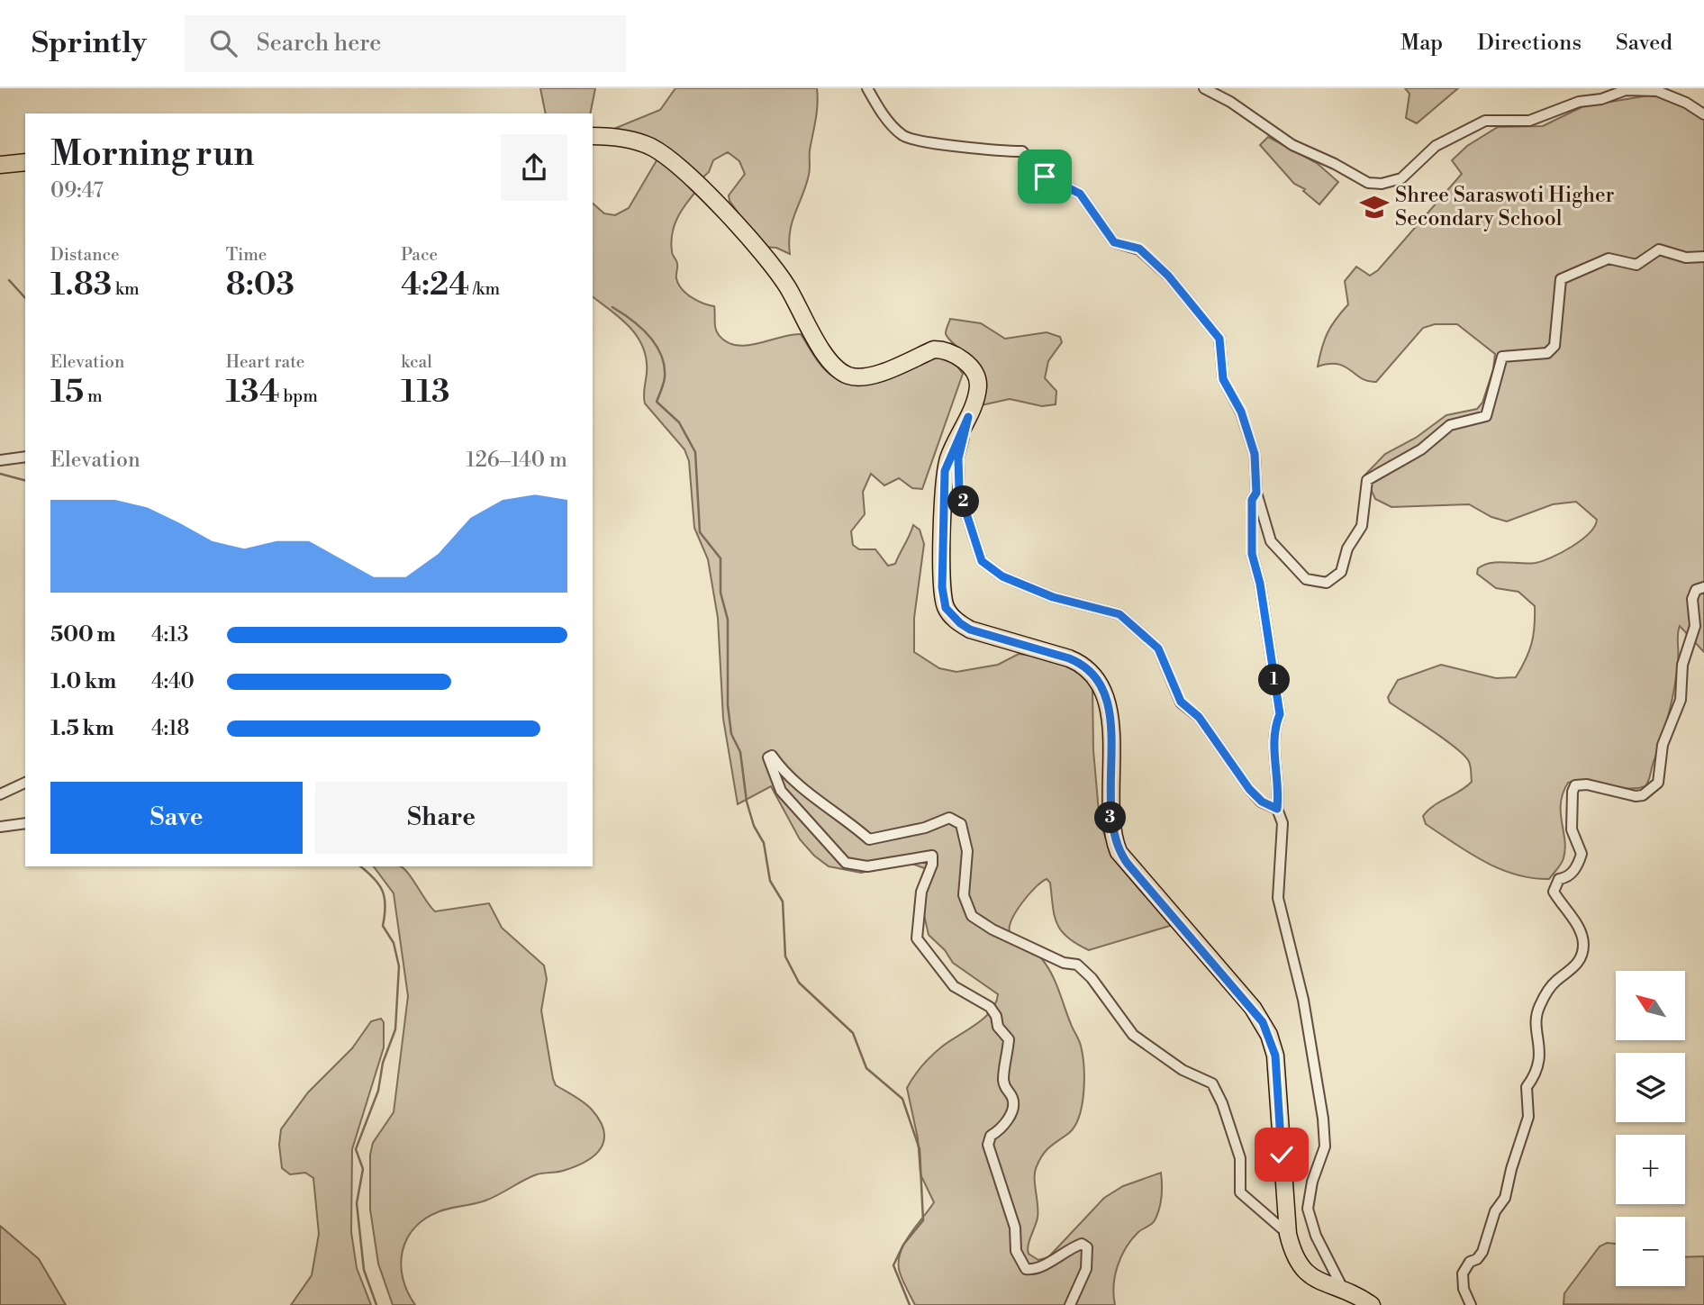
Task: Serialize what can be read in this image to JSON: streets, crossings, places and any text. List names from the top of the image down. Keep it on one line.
{"places":{"school or university":["Shree Saraswoti Higher Secondary School"]},"north":"top left","page":{"header":"Sprintly","search":"Search here","nav":["Map","Directions","Saved"],"heading":["Morning run","09:47"],"stats":[["Distance","1.83 km"],["Time","8:03"],["Pace","4:24 /km"],["Elevation","15 m"],["Heart rate","134 bpm"],["kcal","113"]],"chart":["Elevation","126–140 m"],"pins":["2","1","3"],"list":[{"name":"500 m","note":"4:13"},{"name":"1.0 km","note":"4:40"},{"name":"1.5 km","note":"4:18"}],"buttons":["Save","Share"],"map_buttons":["+","−"]}}
